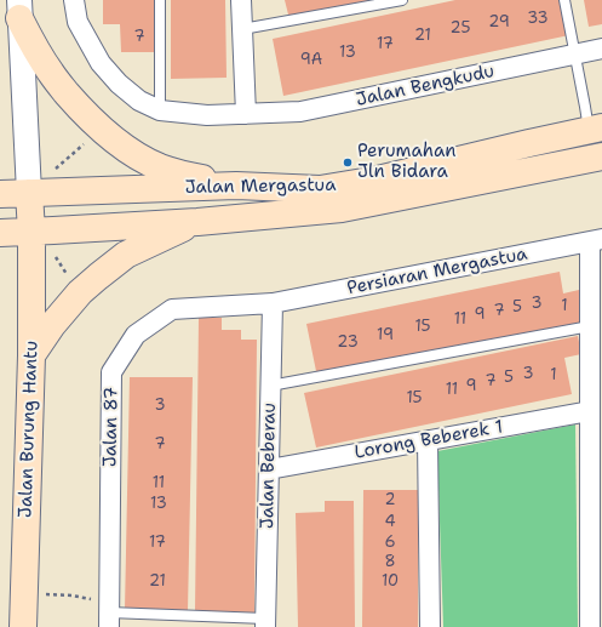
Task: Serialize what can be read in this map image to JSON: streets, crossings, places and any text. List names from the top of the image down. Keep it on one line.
{"streets":{"main road":["Jalan Mergastua","Jalan Burung Hantu"],"street":["Jalan Bengkudu","Persiaran Mergastua","Jalan 87","Lorong Beberek 1","Jalan Beberau"]},"crossings":[["Jalan Mergastua","Jalan Burung Hantu"],["Persiaran Mergastua","Jalan 87"],["Persiaran Mergastua","Jalan Beberau"],["Jalan 87","Jalan Beberau"],["Lorong Beberek 1","Jalan Beberau"]],"places":["Perumahan Jln Bidara"],"house_numbers":["33","29","25","21","7","17","13","9A","3","1","5","7","9","11","15","19","23","3","1","5","7","9","11","15","3","7","11","2","13","4","17","6","8","21","10"]}
